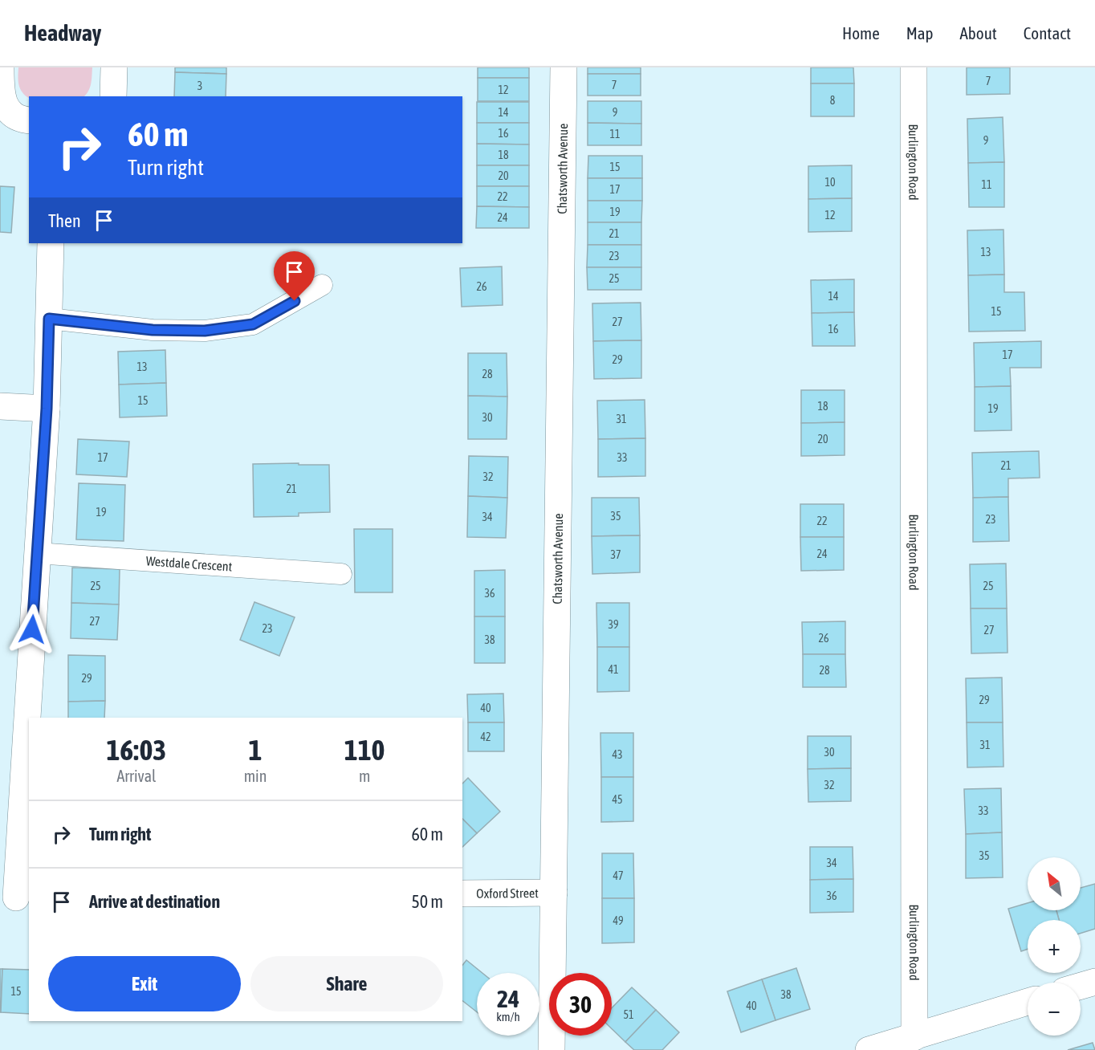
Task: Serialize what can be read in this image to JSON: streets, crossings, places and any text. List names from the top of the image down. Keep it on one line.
{"streets":{"street":["Burlington Road","Chatsworth Avenue","Oxford Street"],"lane":["Westdale Crescent"]},"crossings":[["Chatsworth Avenue","Oxford Street"]],"house_numbers":["7","7","3","12","8","14","9","16","11","9","18","15","20","10","11","17","22","19","12","24","21","13","23","25","26","14","15","27","16","17","29","13","28","15","18","19","30","31","20","17","33","21","32","21","19","35","34","23","22","24","37","25","25","36","27","39","23","27","26","38","41","28","29","29","40","42","31","30","43","32","45","33","35","34","47","36","49","15","38","40","51"],"north":"top left","page":{"header":"Headway","nav":["Home","Map","About","Contact"],"turn":["60 m","Turn right"],"then":"Then","eta":["16:03","Arrival","1","min","110","m"],"list":[{"name":"Turn right","value":"60 m"},{"name":"Arrive at destination","value":"50 m"}],"map_buttons":["+","−"],"buttons":["Exit","Share"],"speed":"24 km/h","limit":"30"}}
